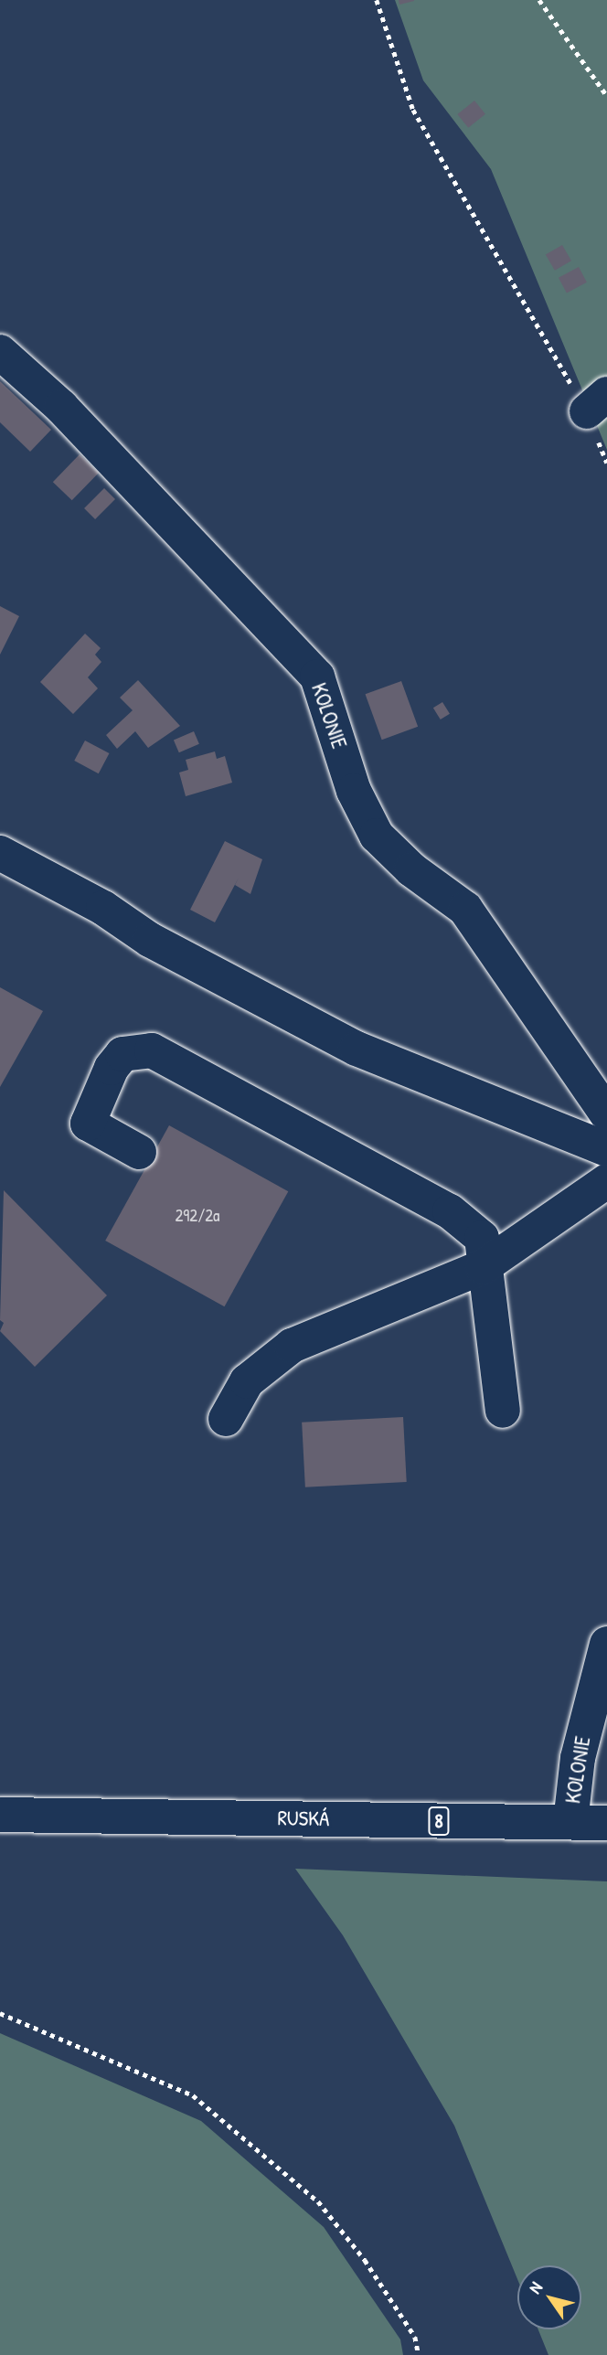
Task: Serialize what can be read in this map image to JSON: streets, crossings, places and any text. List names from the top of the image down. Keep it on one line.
{"streets":{"street":["KOLONIE","RUSKÁ","8"]},"crossings":[["KOLONIE","RUSKÁ"]],"house_numbers":["292/2a"],"north":"top left"}
